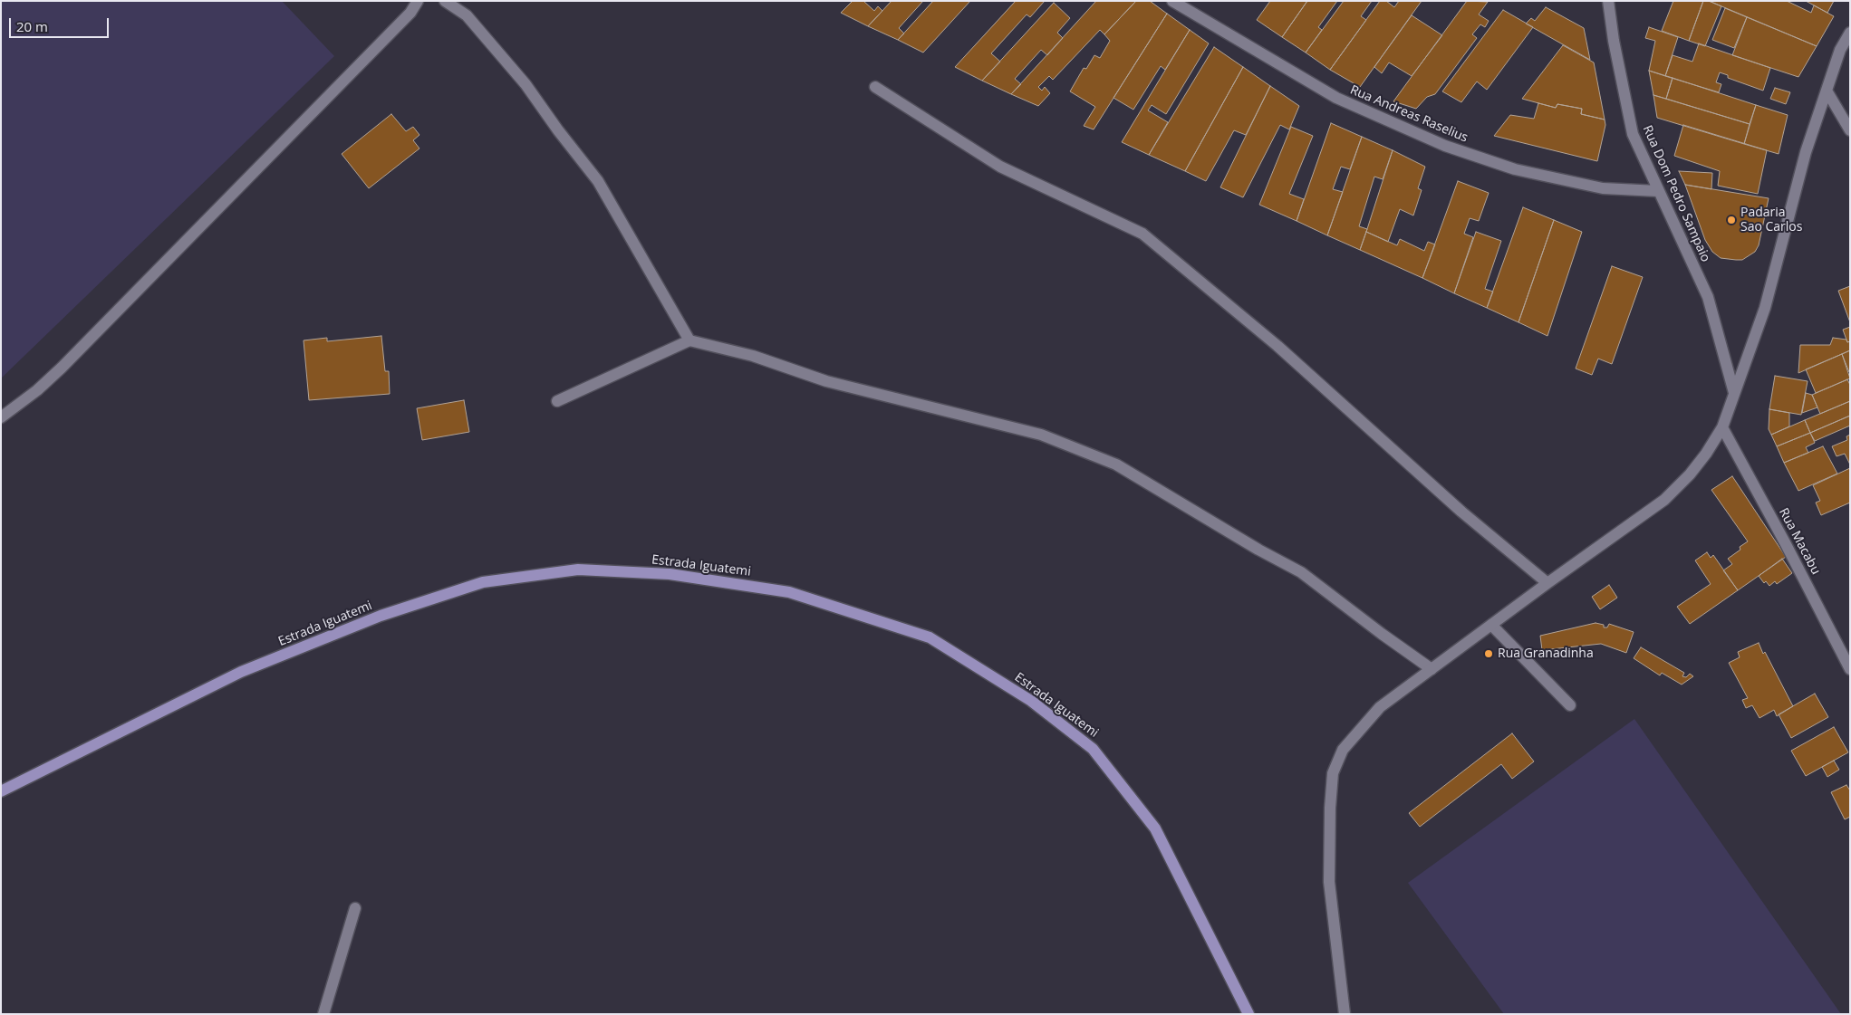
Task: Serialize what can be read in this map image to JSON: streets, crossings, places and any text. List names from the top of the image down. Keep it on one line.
{"streets":{"main road":["Estrada Iguatemi"],"street":["Rua Andreas Raselius","Rua Dom Pedro Sampaio","Rua Macabu"]},"crossings":[["Rua Andreas Raselius","Rua Dom Pedro Sampaio"]],"places":["Padaria Sao Carlos","Rua Granadinha"],"scale_bar":"20 m"}
